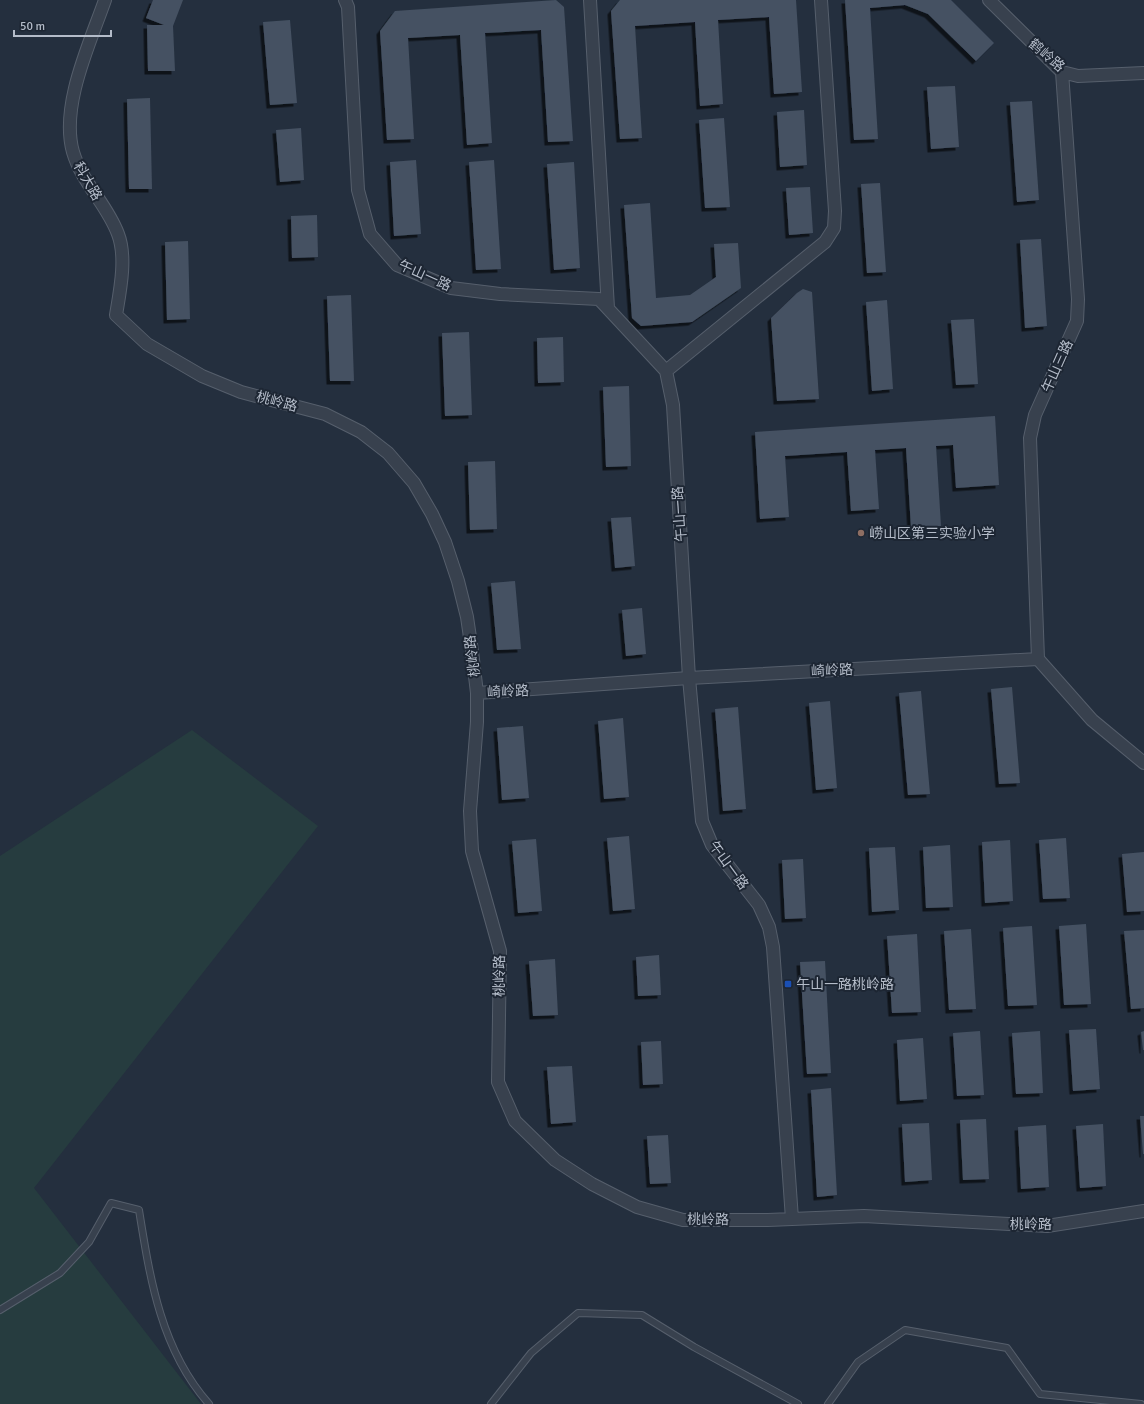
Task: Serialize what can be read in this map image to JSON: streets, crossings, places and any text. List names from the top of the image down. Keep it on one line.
{"streets":{"street":["鹤岭路","科大路","午山一路","午山三路","桃岭路","崎岭路"]},"crossings":[["鹤岭路","午山三路"],["科大路","桃岭路"],["午山一路","桃岭路"],["午山一路","崎岭路"],["午山三路","崎岭路"],["桃岭路","崎岭路"]],"places":{"other":["崂山区第三实验小学"],"transit":["午山一路桃岭路"]},"scale_bar":"50 m"}
